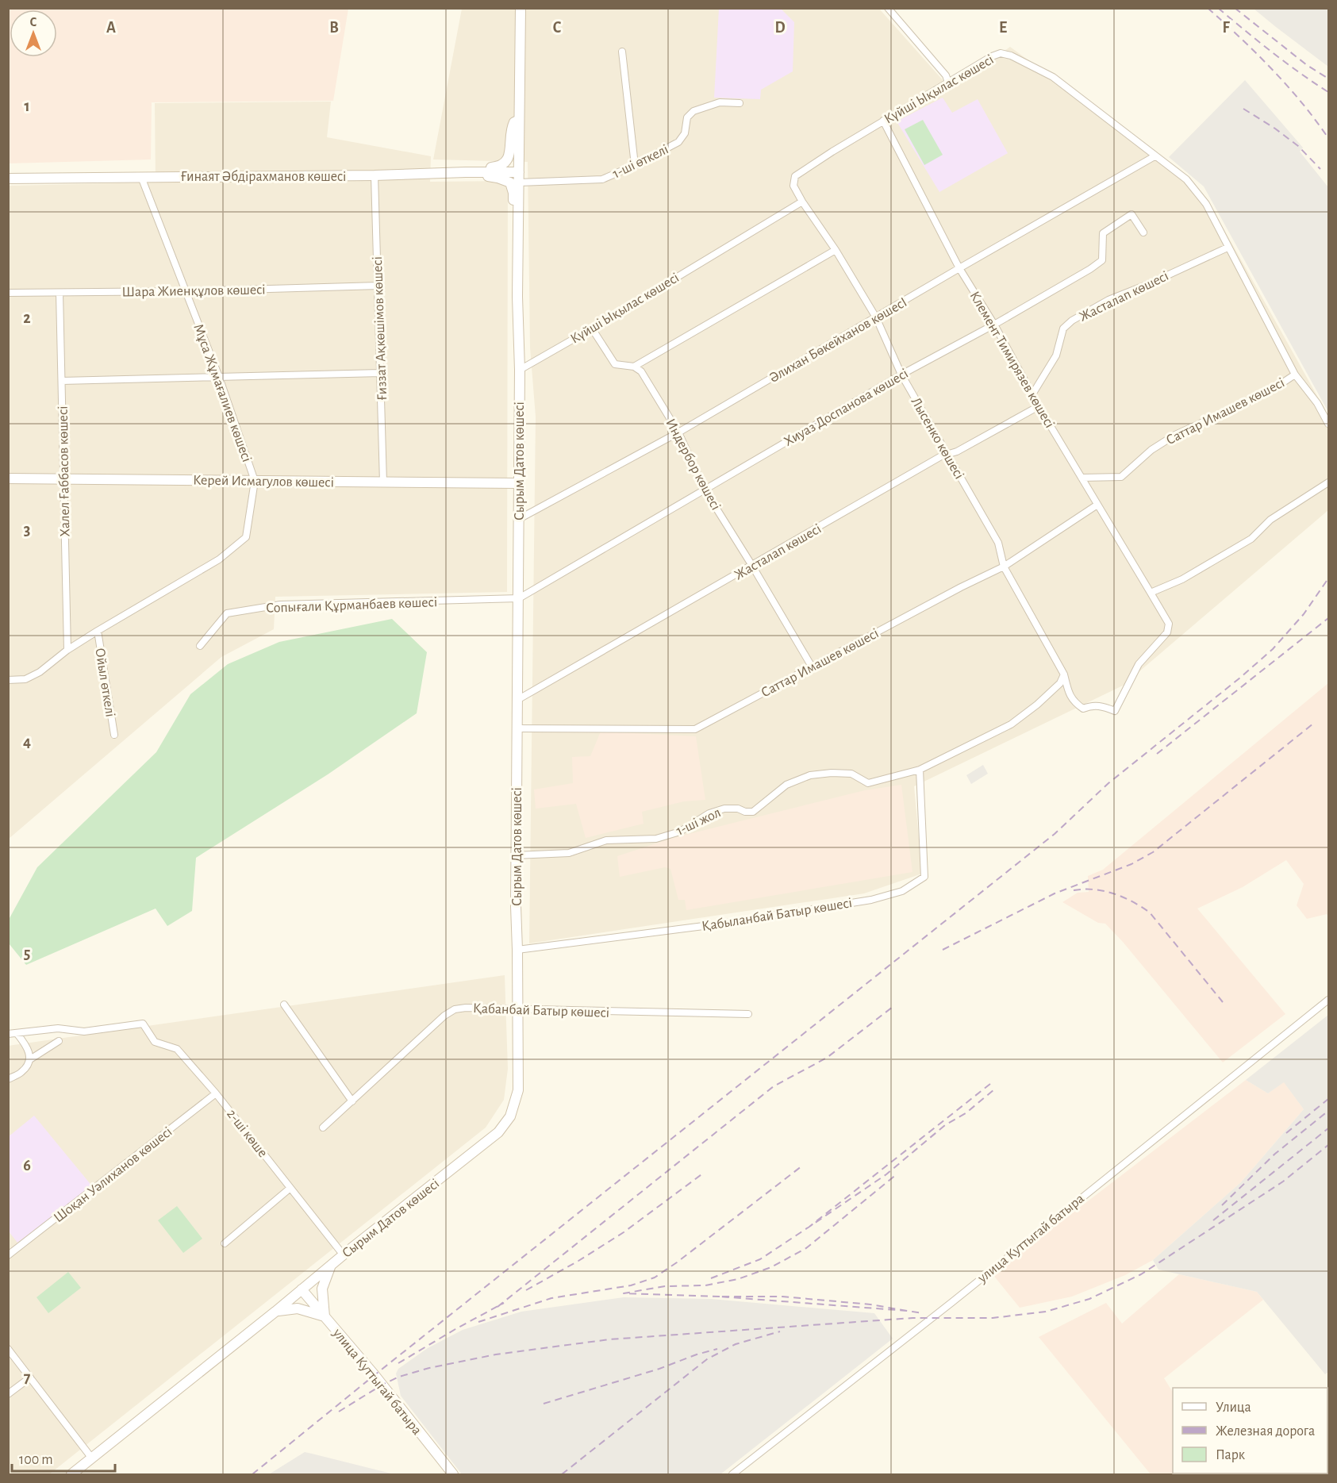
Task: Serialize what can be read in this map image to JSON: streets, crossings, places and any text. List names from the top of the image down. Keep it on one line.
{"streets":{"main road":["Ғинаят Әбдірахманов көшесі","Сырым Датов көшесі","Керей Исмагулов көшесі","улица Куттыгай батыра"],"street":["Күйші Ықылас көшесі","1-ші өткелі","Шара Жиенқұлов көшесі","Жасталап көшесі","Ғиззат Ақкөшімов көшесi","Әлихан Бөкейханов көшесI","Клемент Тимирязев көшесі","Мұса Жұмағалиев көшесі","Хиуаз Доспанова көшесі","Саттар Имашев көшесі","Лысенко көшесі","Индербор көшесі","Халел Ғаббасов көшесі","Сопығали Құрманбаев көшесі","Ойыл өткелі","1-ші жол","Қабыланбай Батыр көшесі","Қабанбай Батыр көшесі","2-ші көше","Шоқан Уәлиханов көшесі"]},"crossings":[["Күйші Ықылас көшесі","Жасталап көшесі"],["Күйші Ықылас көшесі","Әлихан Бөкейханов көшесI"],["Күйші Ықылас көшесі","Клемент Тимирязев көшесі"],["Күйші Ықылас көшесі","Саттар Имашев көшесі"],["Күйші Ықылас көшесі","Лысенко көшесі"],["Күйші Ықылас көшесі","Сырым Датов көшесі"],["1-ші өткелі","Ғинаят Әбдірахманов көшесі"],["1-ші өткелі","Сырым Датов көшесі"],["Ғинаят Әбдірахманов көшесі","Ғиззат Ақкөшімов көшесi"],["Ғинаят Әбдірахманов көшесі","Мұса Жұмағалиев көшесі"],["Ғинаят Әбдірахманов көшесі","Сырым Датов көшесі"],["Шара Жиенқұлов көшесі","Ғиззат Ақкөшімов көшесi"],["Шара Жиенқұлов көшесі","Мұса Жұмағалиев көшесі"],["Шара Жиенқұлов көшесі","Халел Ғаббасов көшесі"],["Жасталап көшесі","Клемент Тимирязев көшесі"],["Жасталап көшесі","Лысенко көшесі"],["Жасталап көшесі","Сырым Датов көшесі"],["Жасталап көшесі","Индербор көшесі"],["Ғиззат Ақкөшімов көшесi","Керей Исмагулов көшесі"],["Әлихан Бөкейханов көшесI","Клемент Тимирязев көшесі"],["Әлихан Бөкейханов көшесI","Лысенко көшесі"],["Әлихан Бөкейханов көшесI","Сырым Датов көшесі"],["Әлихан Бөкейханов көшесI","Индербор көшесі"],["Клемент Тимирязев көшесі","Хиуаз Доспанова көшесі"],["Клемент Тимирязев көшесі","Саттар Имашев көшесі"],["Мұса Жұмағалиев көшесі","Халел Ғаббасов көшесі"],["Мұса Жұмағалиев көшесі","Керей Исмагулов көшесі"],["Мұса Жұмағалиев көшесі","Ойыл өткелі"],["Хиуаз Доспанова көшесі","Лысенко көшесі"],["Хиуаз Доспанова көшесі","Сырым Датов көшесі"],["Хиуаз Доспанова көшесі","Индербор көшесі"],["Хиуаз Доспанова көшесі","Сопығали Құрманбаев көшесі"],["Саттар Имашев көшесі","Лысенко көшесі"],["Саттар Имашев көшесі","Сырым Датов көшесі"],["Саттар Имашев көшесі","Индербор көшесі"],["Сырым Датов көшесі","Керей Исмагулов көшесі"],["Сырым Датов көшесі","Сопығали Құрманбаев көшесі"],["Сырым Датов көшесі","1-ші жол"],["Сырым Датов көшесі","Қабыланбай Батыр көшесі"],["Сырым Датов көшесі","Қабанбай Батыр көшесі"],["Сырым Датов көшесі","2-ші көше"],["Сырым Датов көшесі","улица Куттыгай батыра"],["Халел Ғаббасов көшесі","Керей Исмагулов көшесі"],["1-ші жол","Қабыланбай Батыр көшесі"],["2-ші көше","Шоқан Уәлиханов көшесі"]],"legend":["Улица","Железная дорога","Парк"],"scale_bar":"100 m","north":"top","grid":{"columns":["A","B","C","D","E","F"],"rows":["1","2","3","4","5","6","7"]}}
